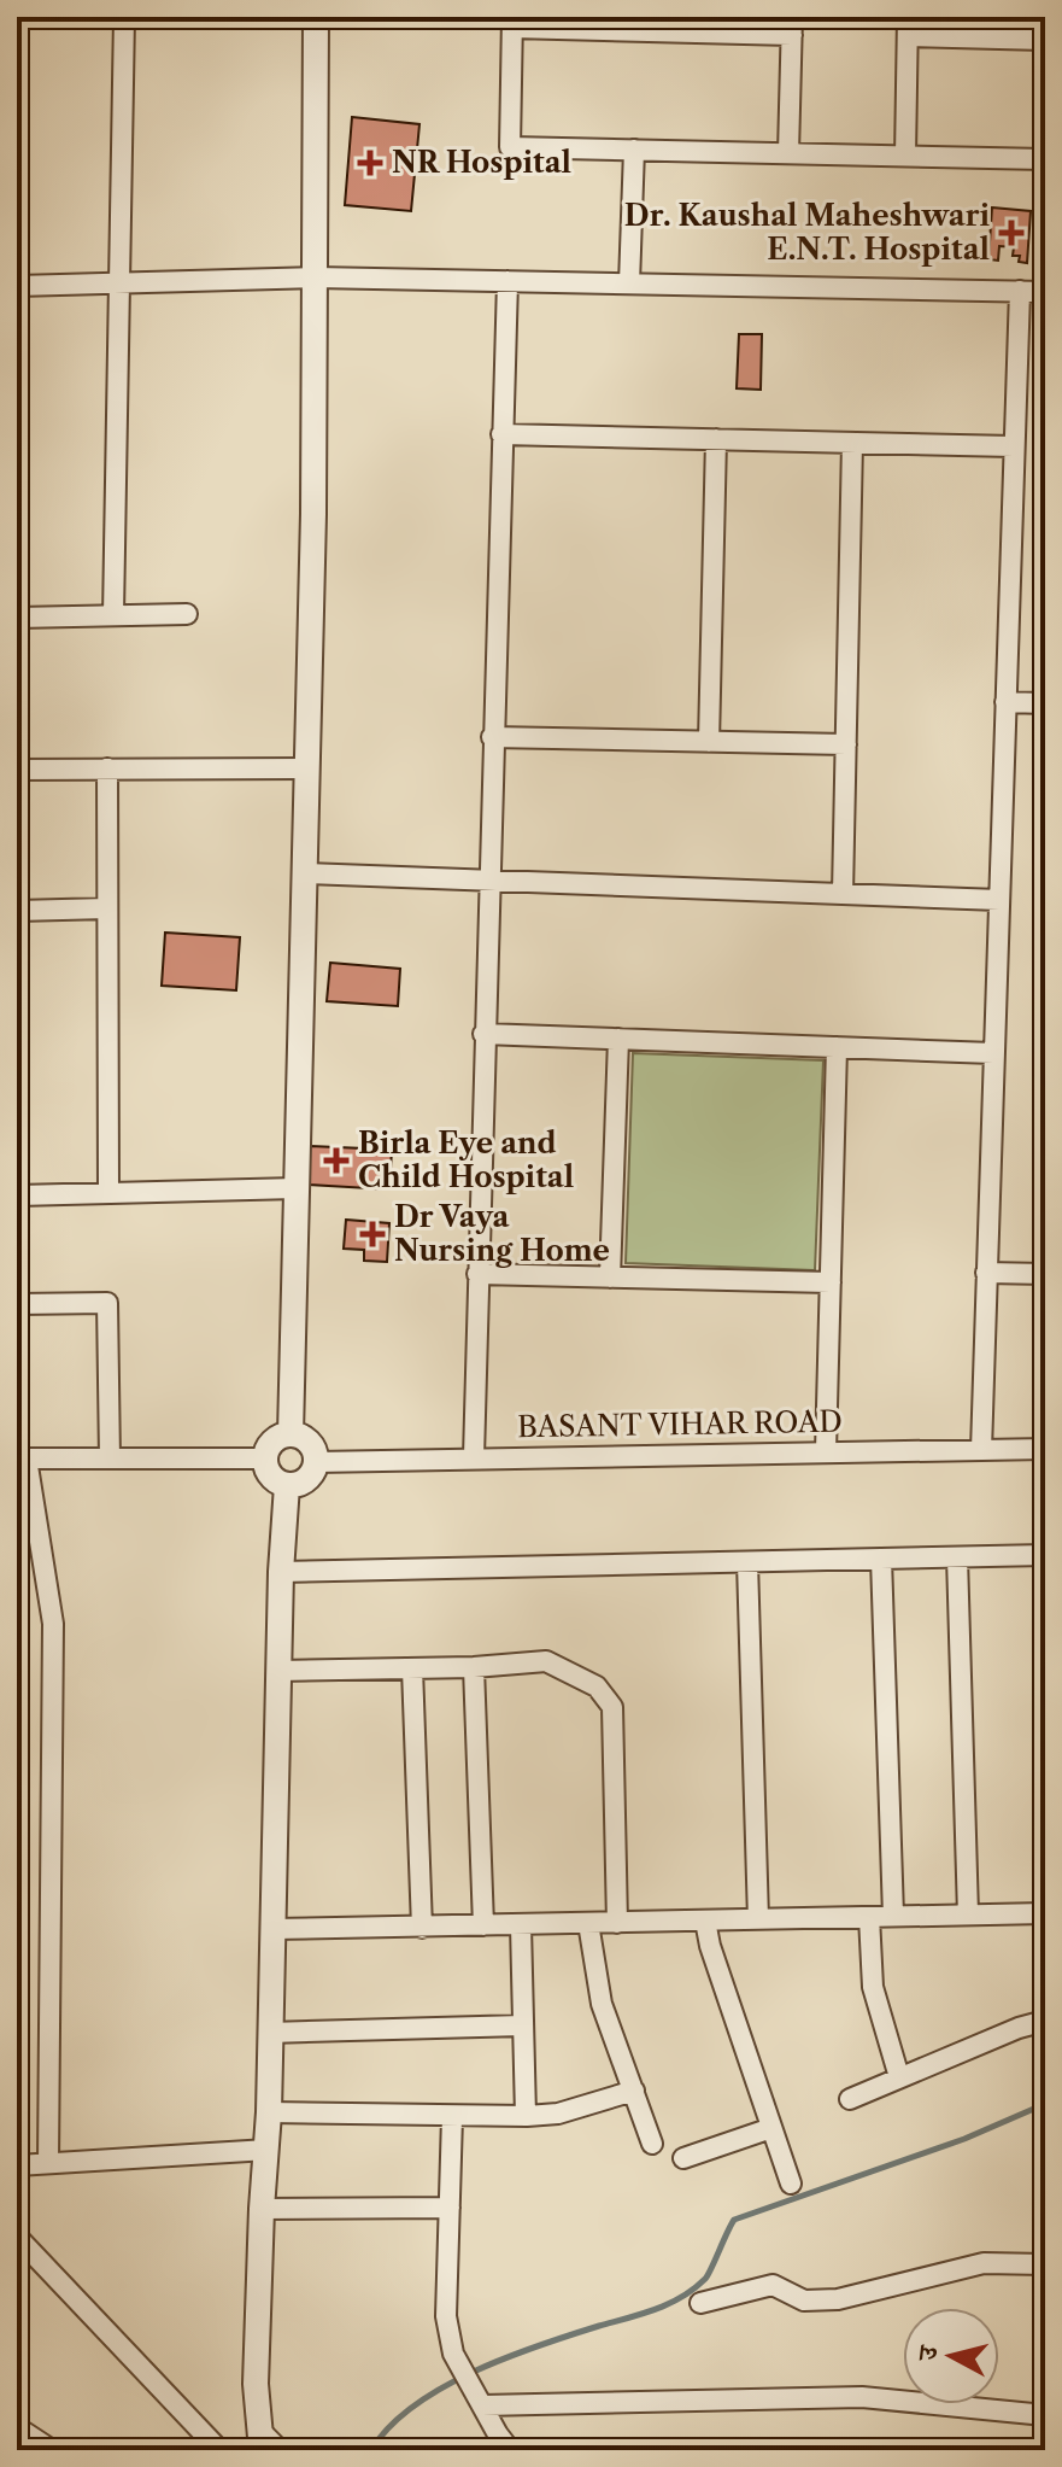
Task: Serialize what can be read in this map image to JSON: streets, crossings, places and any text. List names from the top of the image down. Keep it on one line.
{"streets":{"street":["BASANT VIHAR ROAD"]},"places":{"health":["NR Hospital","Dr. Kaushal Maheshwari E.N.T. Hospital","Birla Eye and Child Hospital","Dr Vaya Nursing Home"]},"north":"left"}
